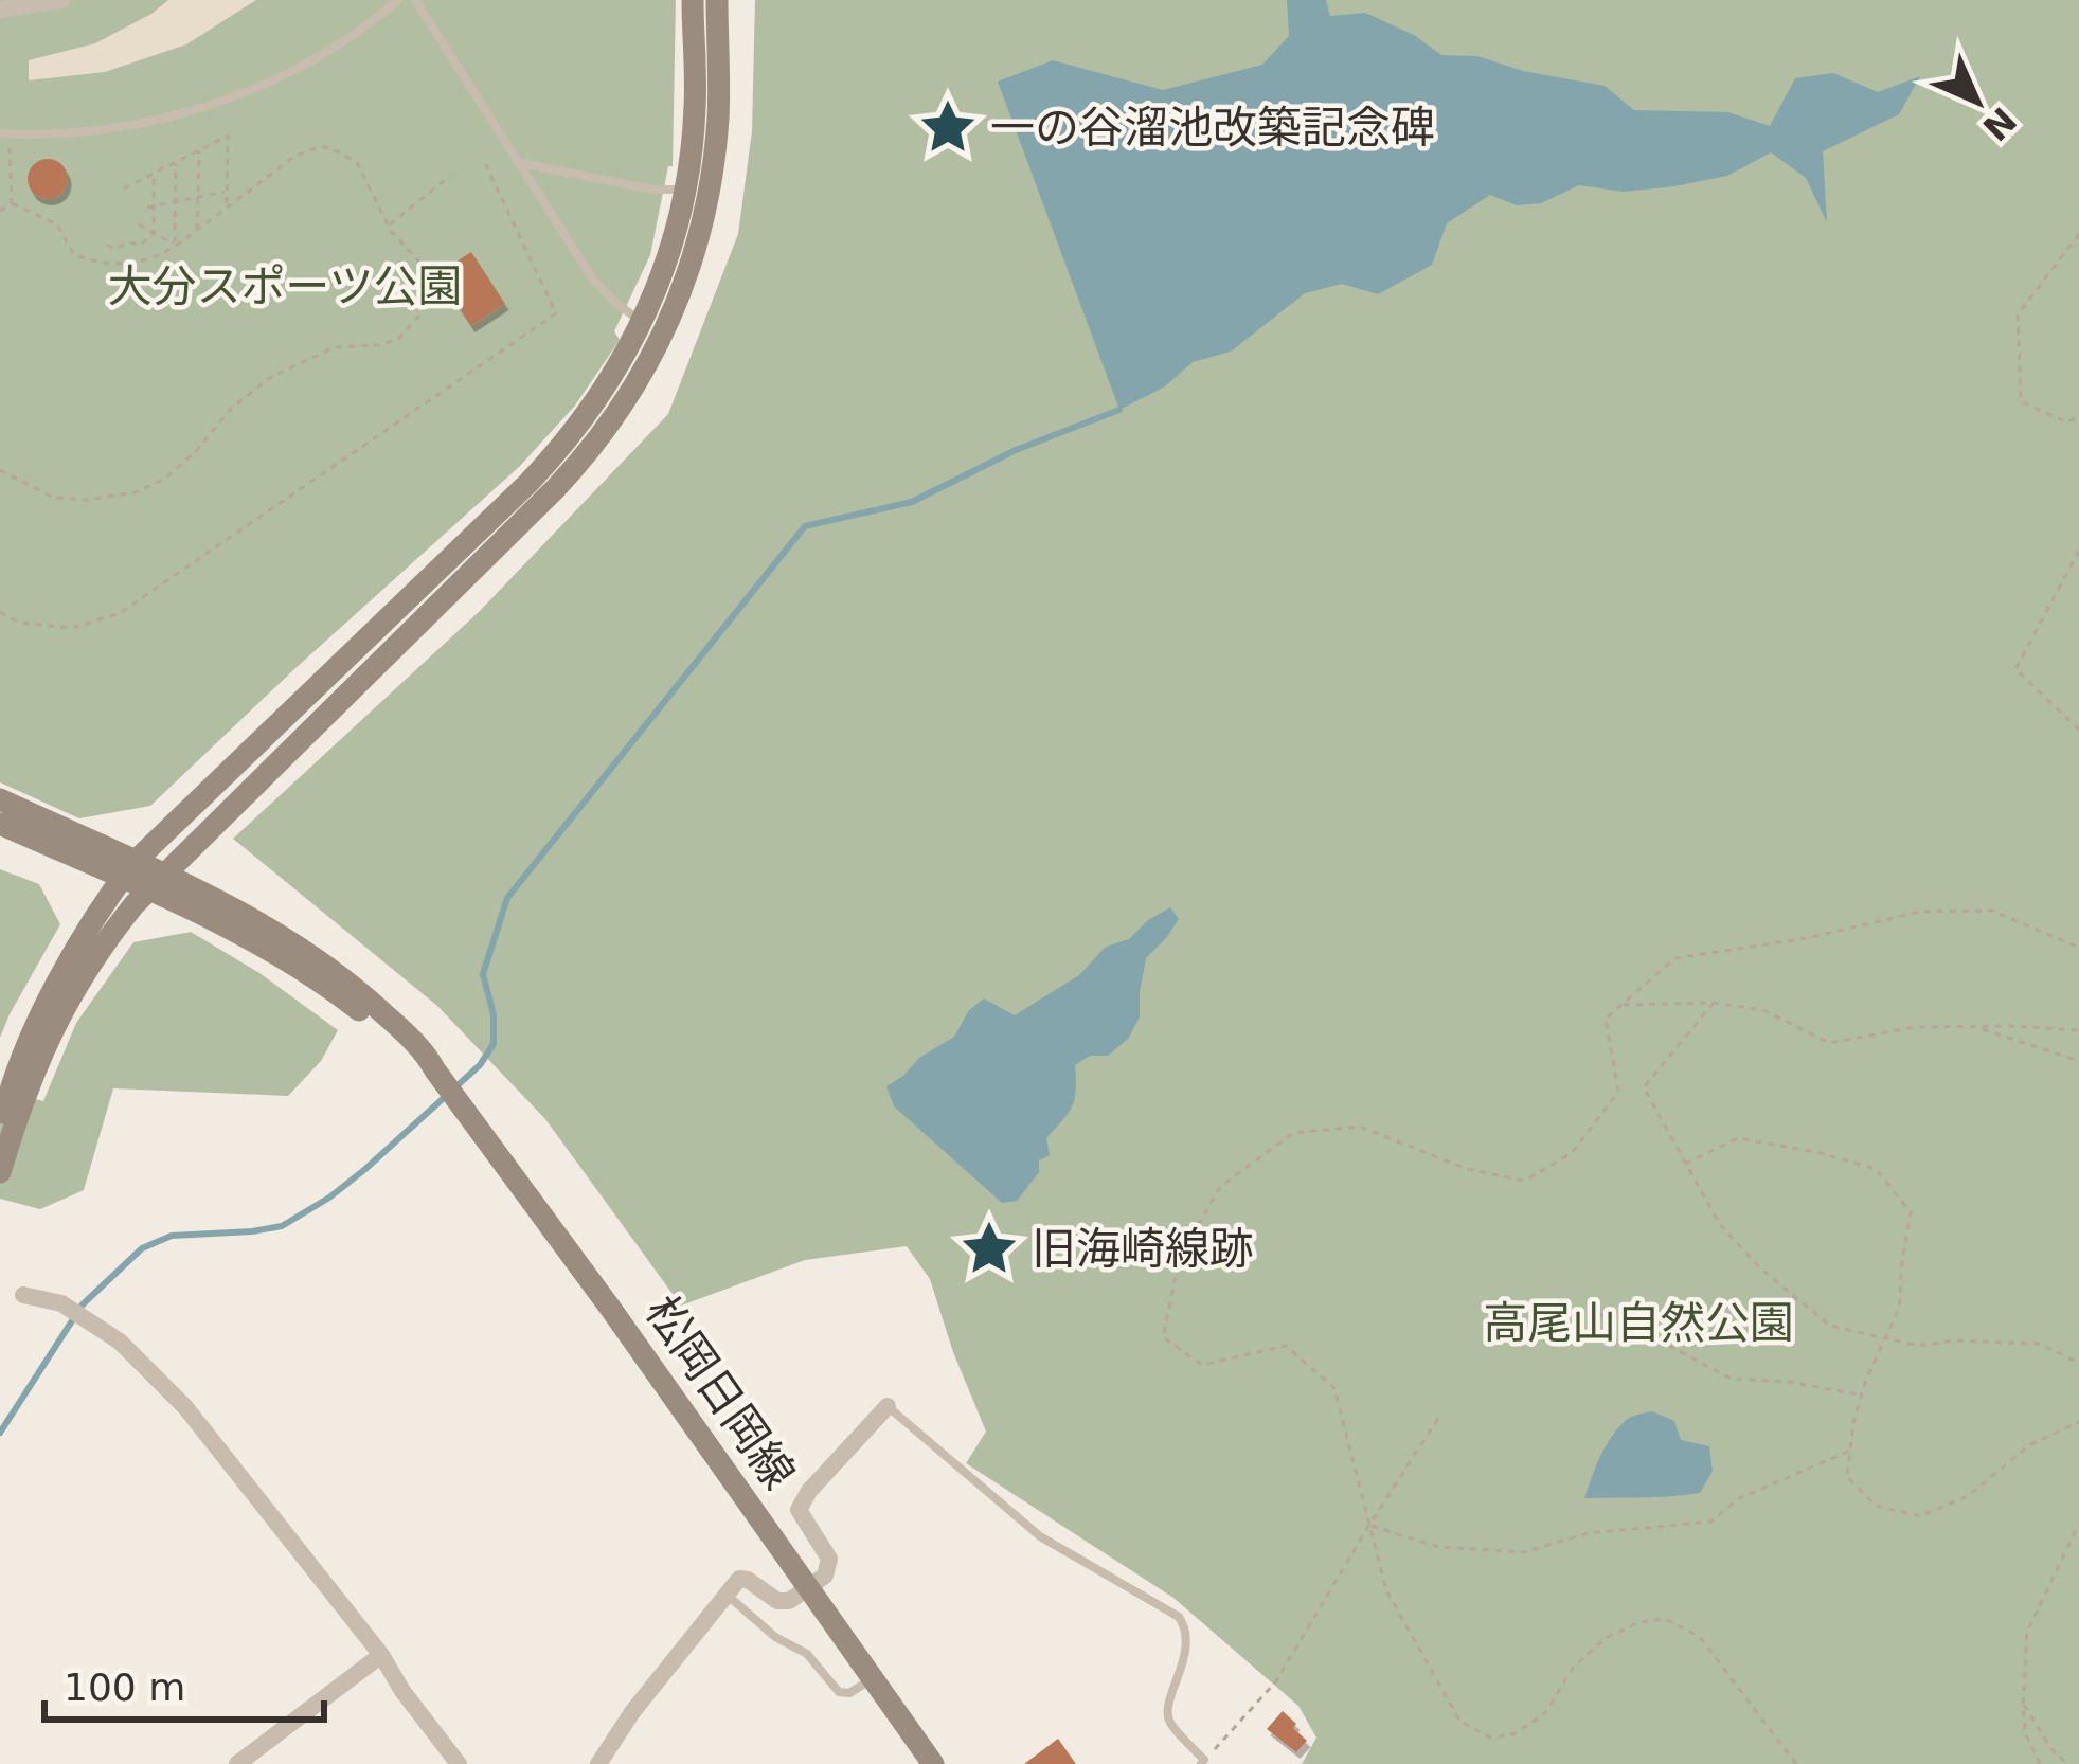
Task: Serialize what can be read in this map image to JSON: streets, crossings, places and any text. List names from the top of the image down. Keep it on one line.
{"streets":{"street":["松岡日岡線"]},"parks":["大分スポーツ公園","高尾山自然公園"],"places":{"place":["一の谷溜池改築記念碑","旧海崎線跡"]},"scale_bar":"100 m","north":"bottom right"}
